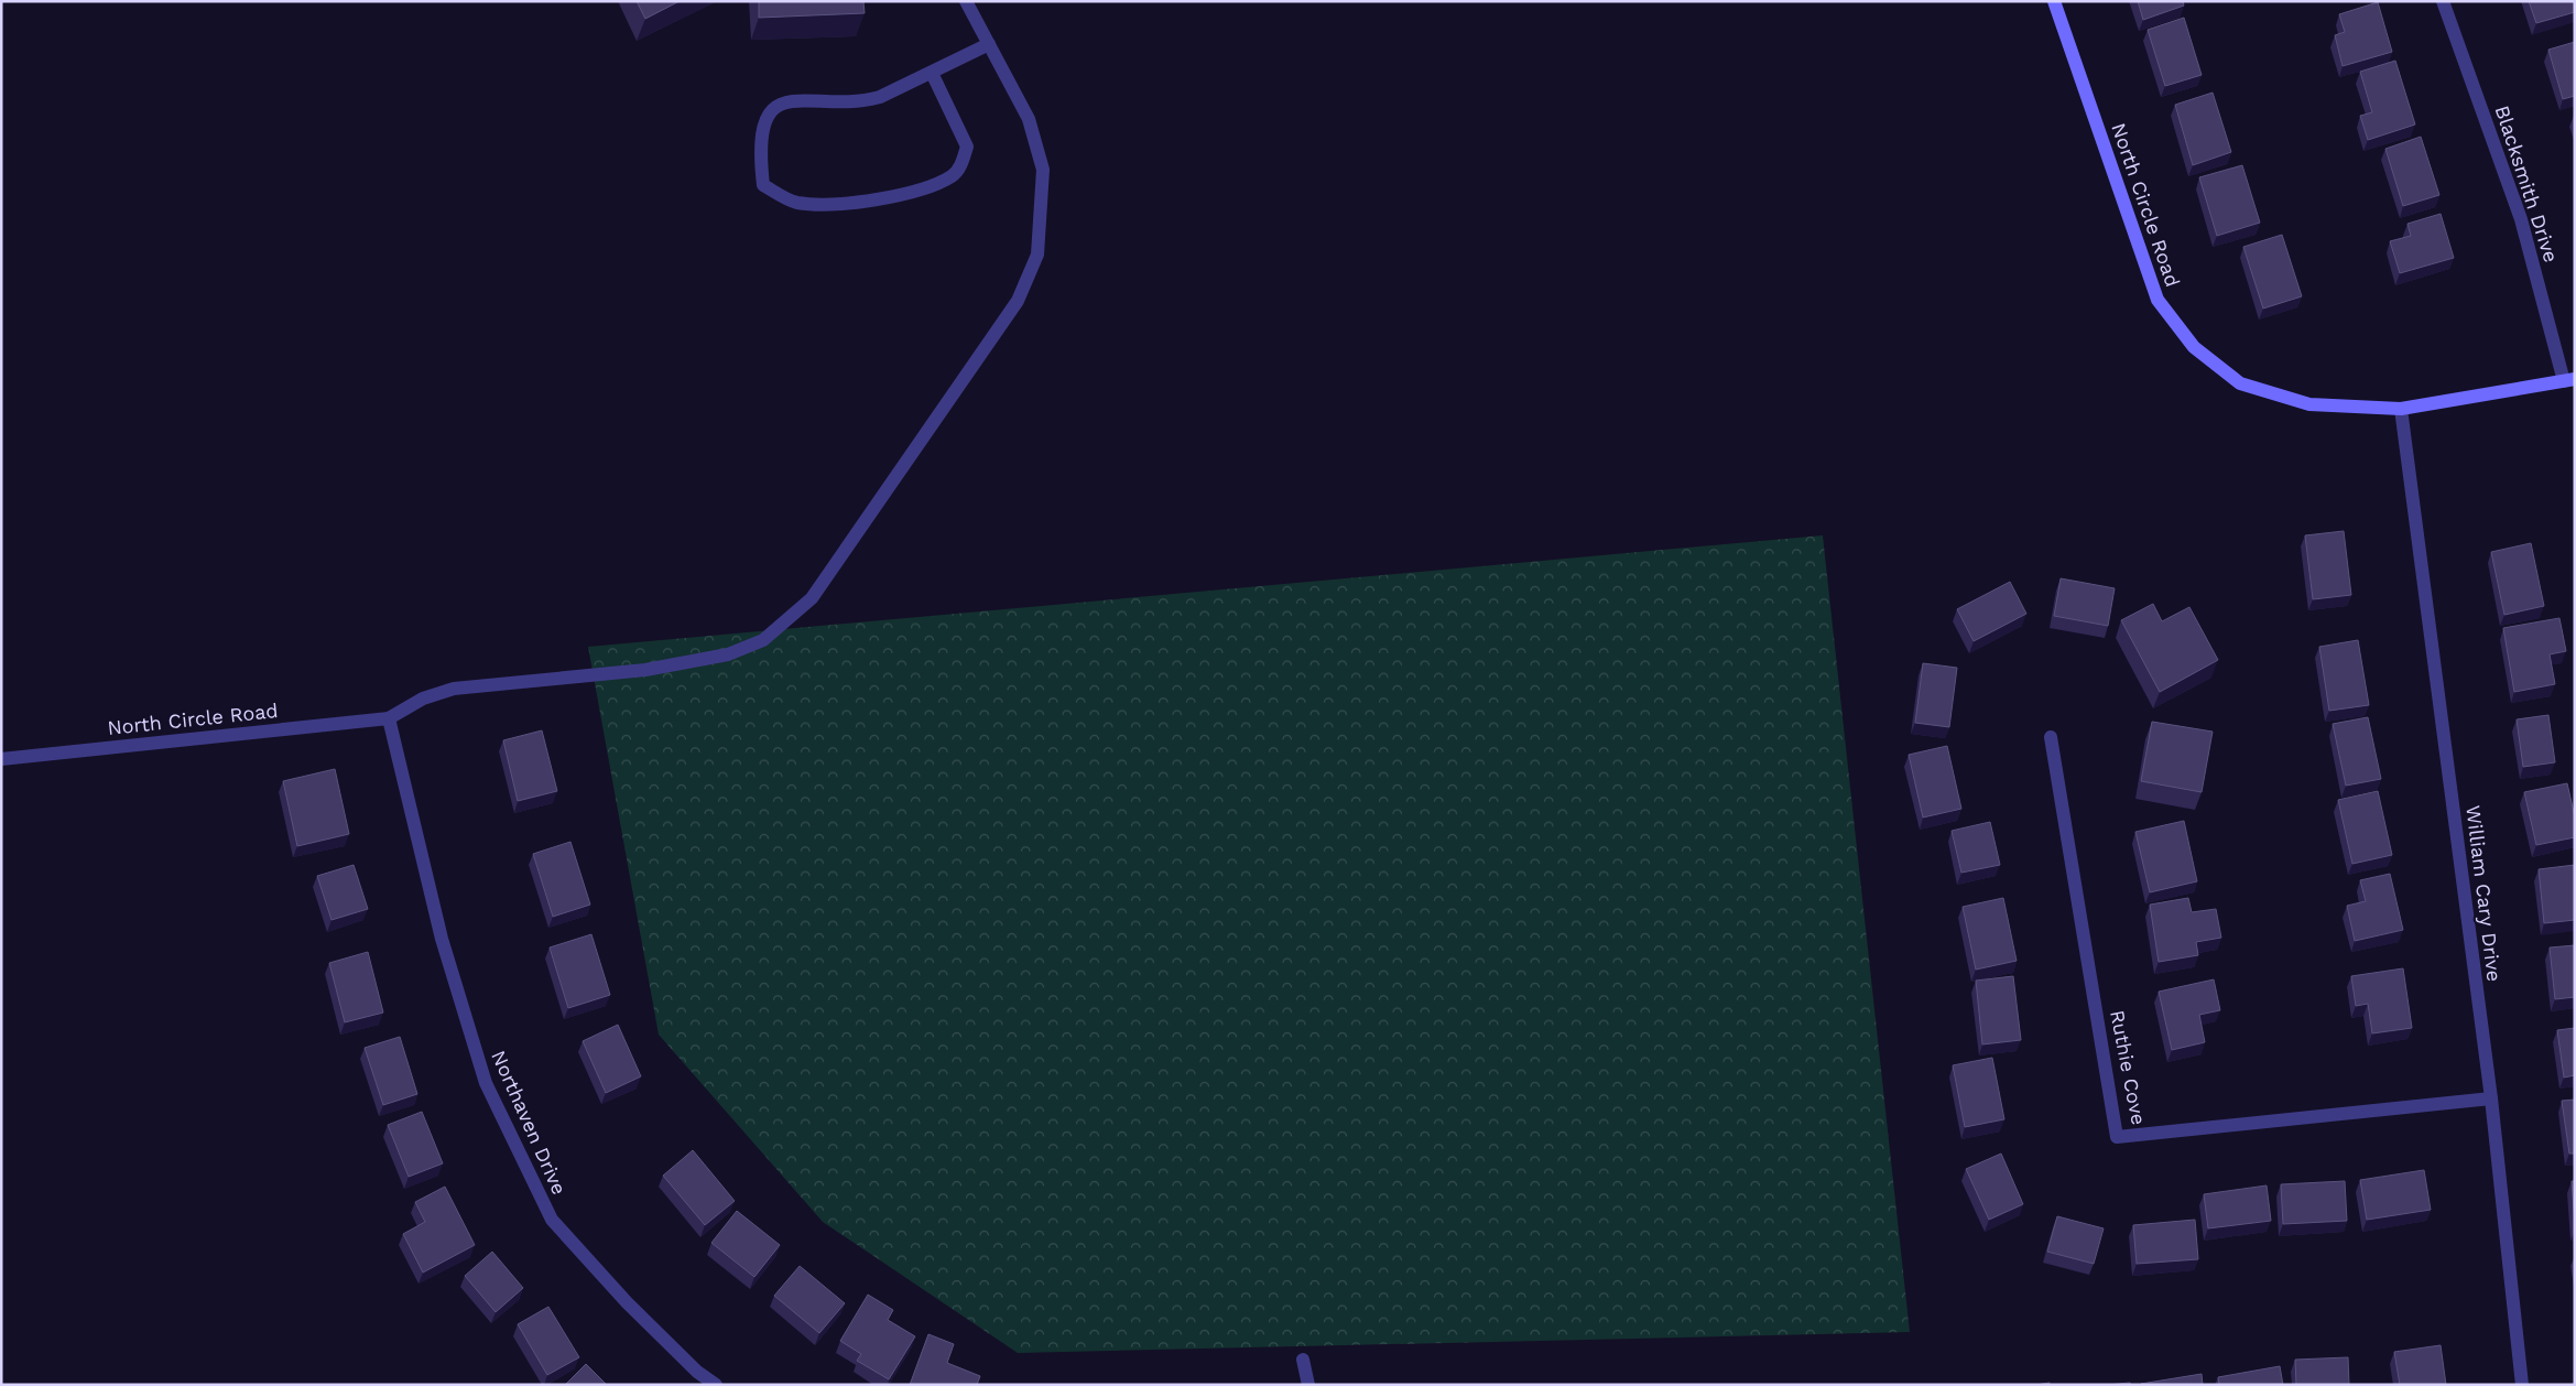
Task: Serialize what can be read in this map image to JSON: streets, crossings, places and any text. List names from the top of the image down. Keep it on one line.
{"streets":{"street":["Blacksmith Drive","North Circle Road","William Cary Drive","Ruthie Cove","Northaven Drive"]},"crossings":[["Blacksmith Drive","North Circle Road"],["North Circle Road","William Cary Drive"],["North Circle Road","Northaven Drive"],["William Cary Drive","Ruthie Cove"]]}
